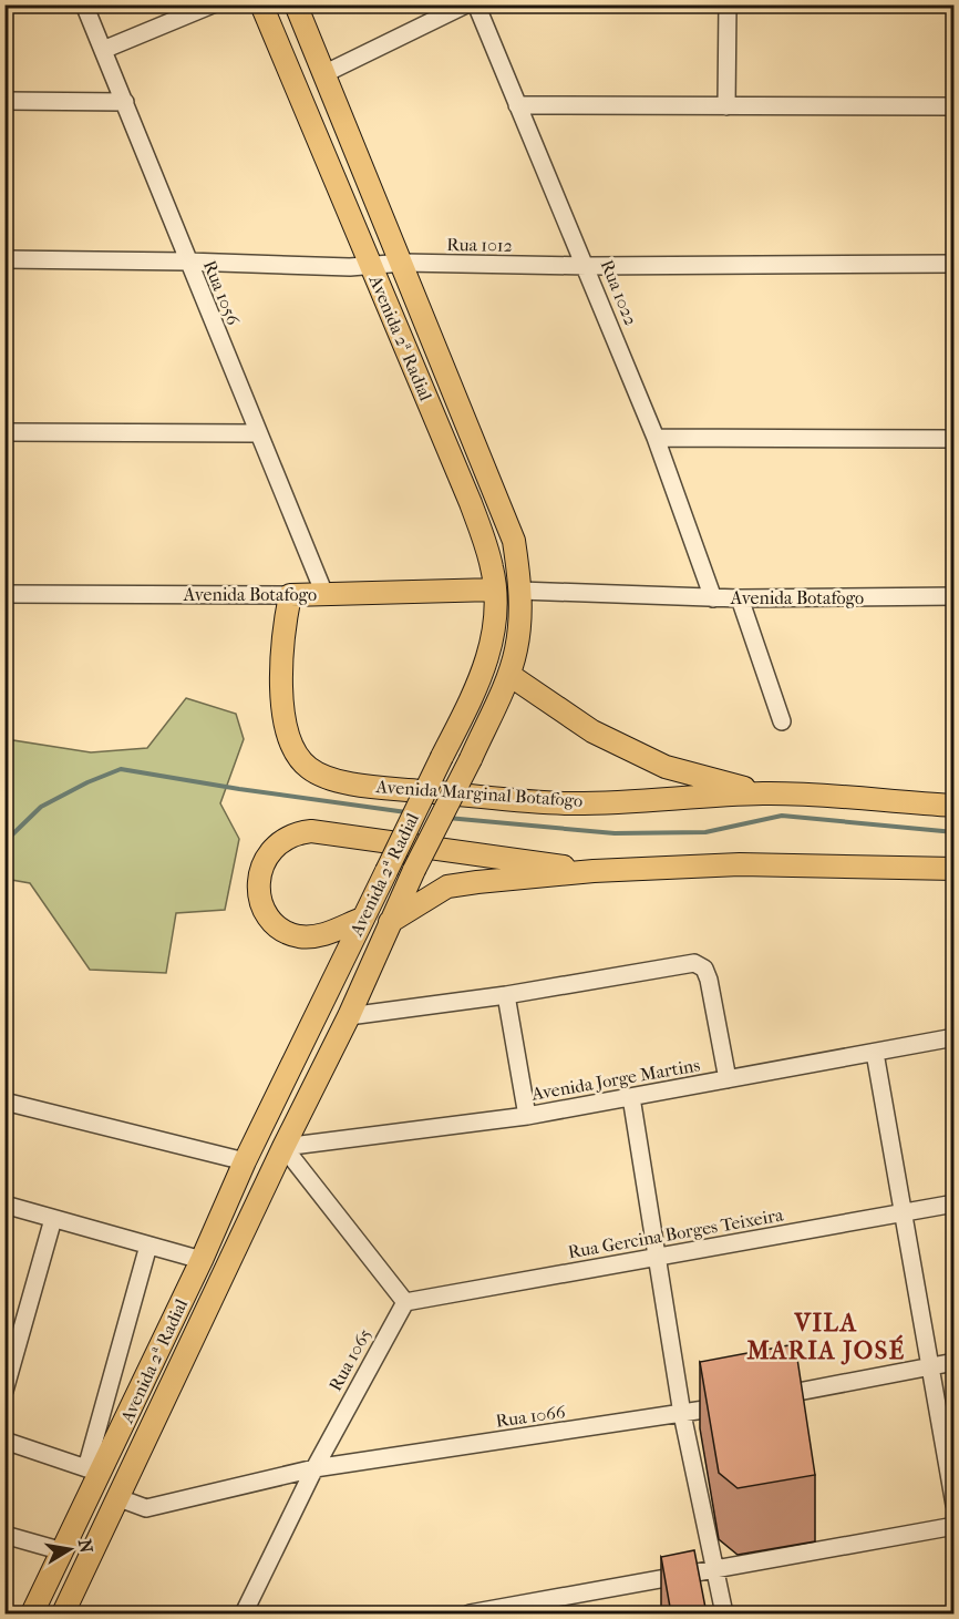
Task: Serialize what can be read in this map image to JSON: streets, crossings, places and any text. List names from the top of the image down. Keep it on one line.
{"streets":{"main road":["Avenida 2ª Radial","Avenida Botafogo","Avenida Marginal Botafogo"],"street":["Rua 1012","Rua 1056","Rua 1022","Avenida Jorge Martins","Rua Gercina Borges Teixeira","Rua 1065","Rua 1066"]},"crossings":[["Rua 1012","Rua 1056"],["Rua 1012","Rua 1022"],["Rua 1012","Avenida 2ª Radial"],["Rua 1056","Avenida Botafogo"],["Rua 1022","Avenida Botafogo"],["Avenida 2ª Radial","Avenida Botafogo"],["Avenida 2ª Radial","Avenida Jorge Martins"],["Avenida 2ª Radial","Rua 1066"],["Avenida Botafogo","Avenida Marginal Botafogo"],["Rua Gercina Borges Teixeira","Rua 1065"],["Rua 1065","Rua 1066"]],"districts":["VILA MARIA JOSÉ"],"north":"right"}
